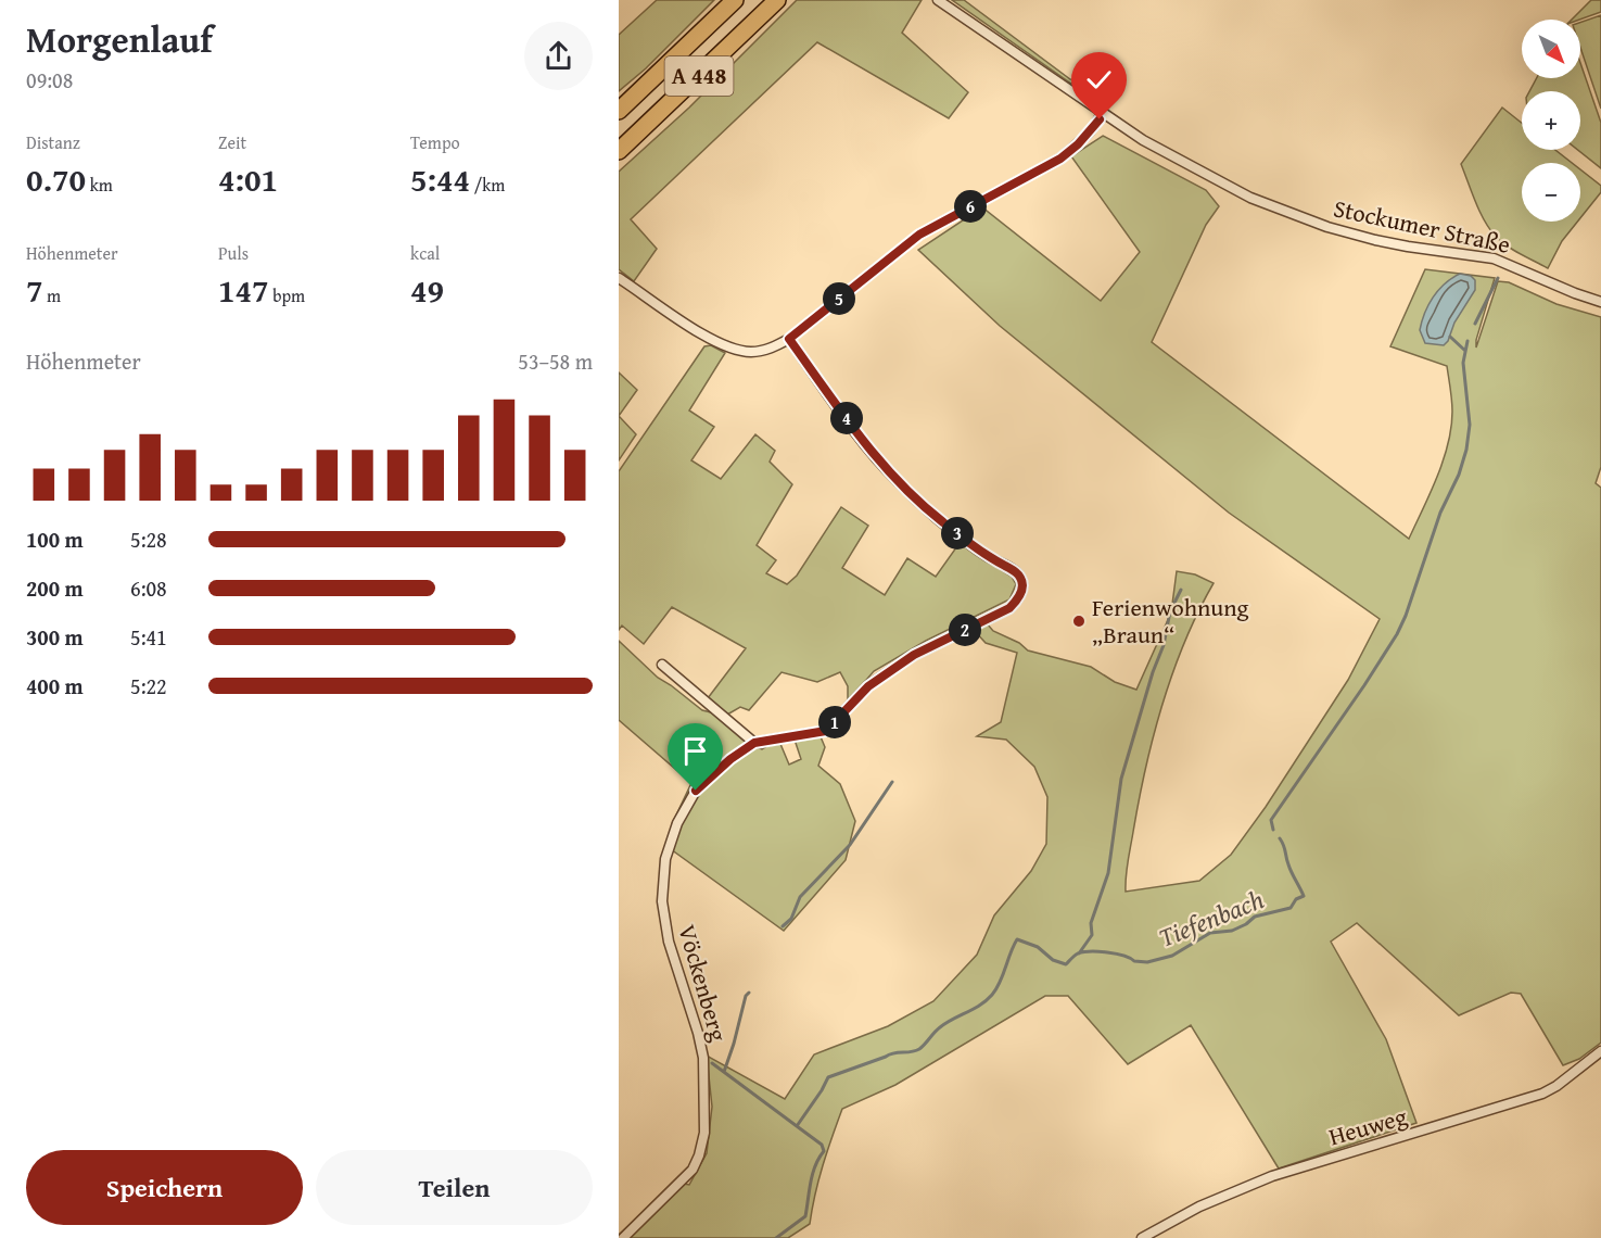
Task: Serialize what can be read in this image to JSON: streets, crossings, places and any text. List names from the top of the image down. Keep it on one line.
{"streets":{"highway":["A 448"],"street":["Stockumer Straße","Vöckenberg","Heuweg"]},"water":["Tiefenbach"],"places":["Ferienwohnung „Braun“"],"north":"bottom right","page":{"heading":["Morgenlauf","09:08"],"map_buttons":["+","−"],"stats":[["Distanz","0.70 km"],["Zeit","4:01"],["Tempo","5:44 /km"],["Höhenmeter","7 m"],["Puls","147 bpm"],["kcal","49"]],"pins":["6","5","4","3","2","1"],"chart":["Höhenmeter","53–58 m"],"list":[{"name":"100 m","note":"5:28"},{"name":"200 m","note":"6:08"},{"name":"300 m","note":"5:41"},{"name":"400 m","note":"5:22"}],"buttons":["Speichern","Teilen"]}}
